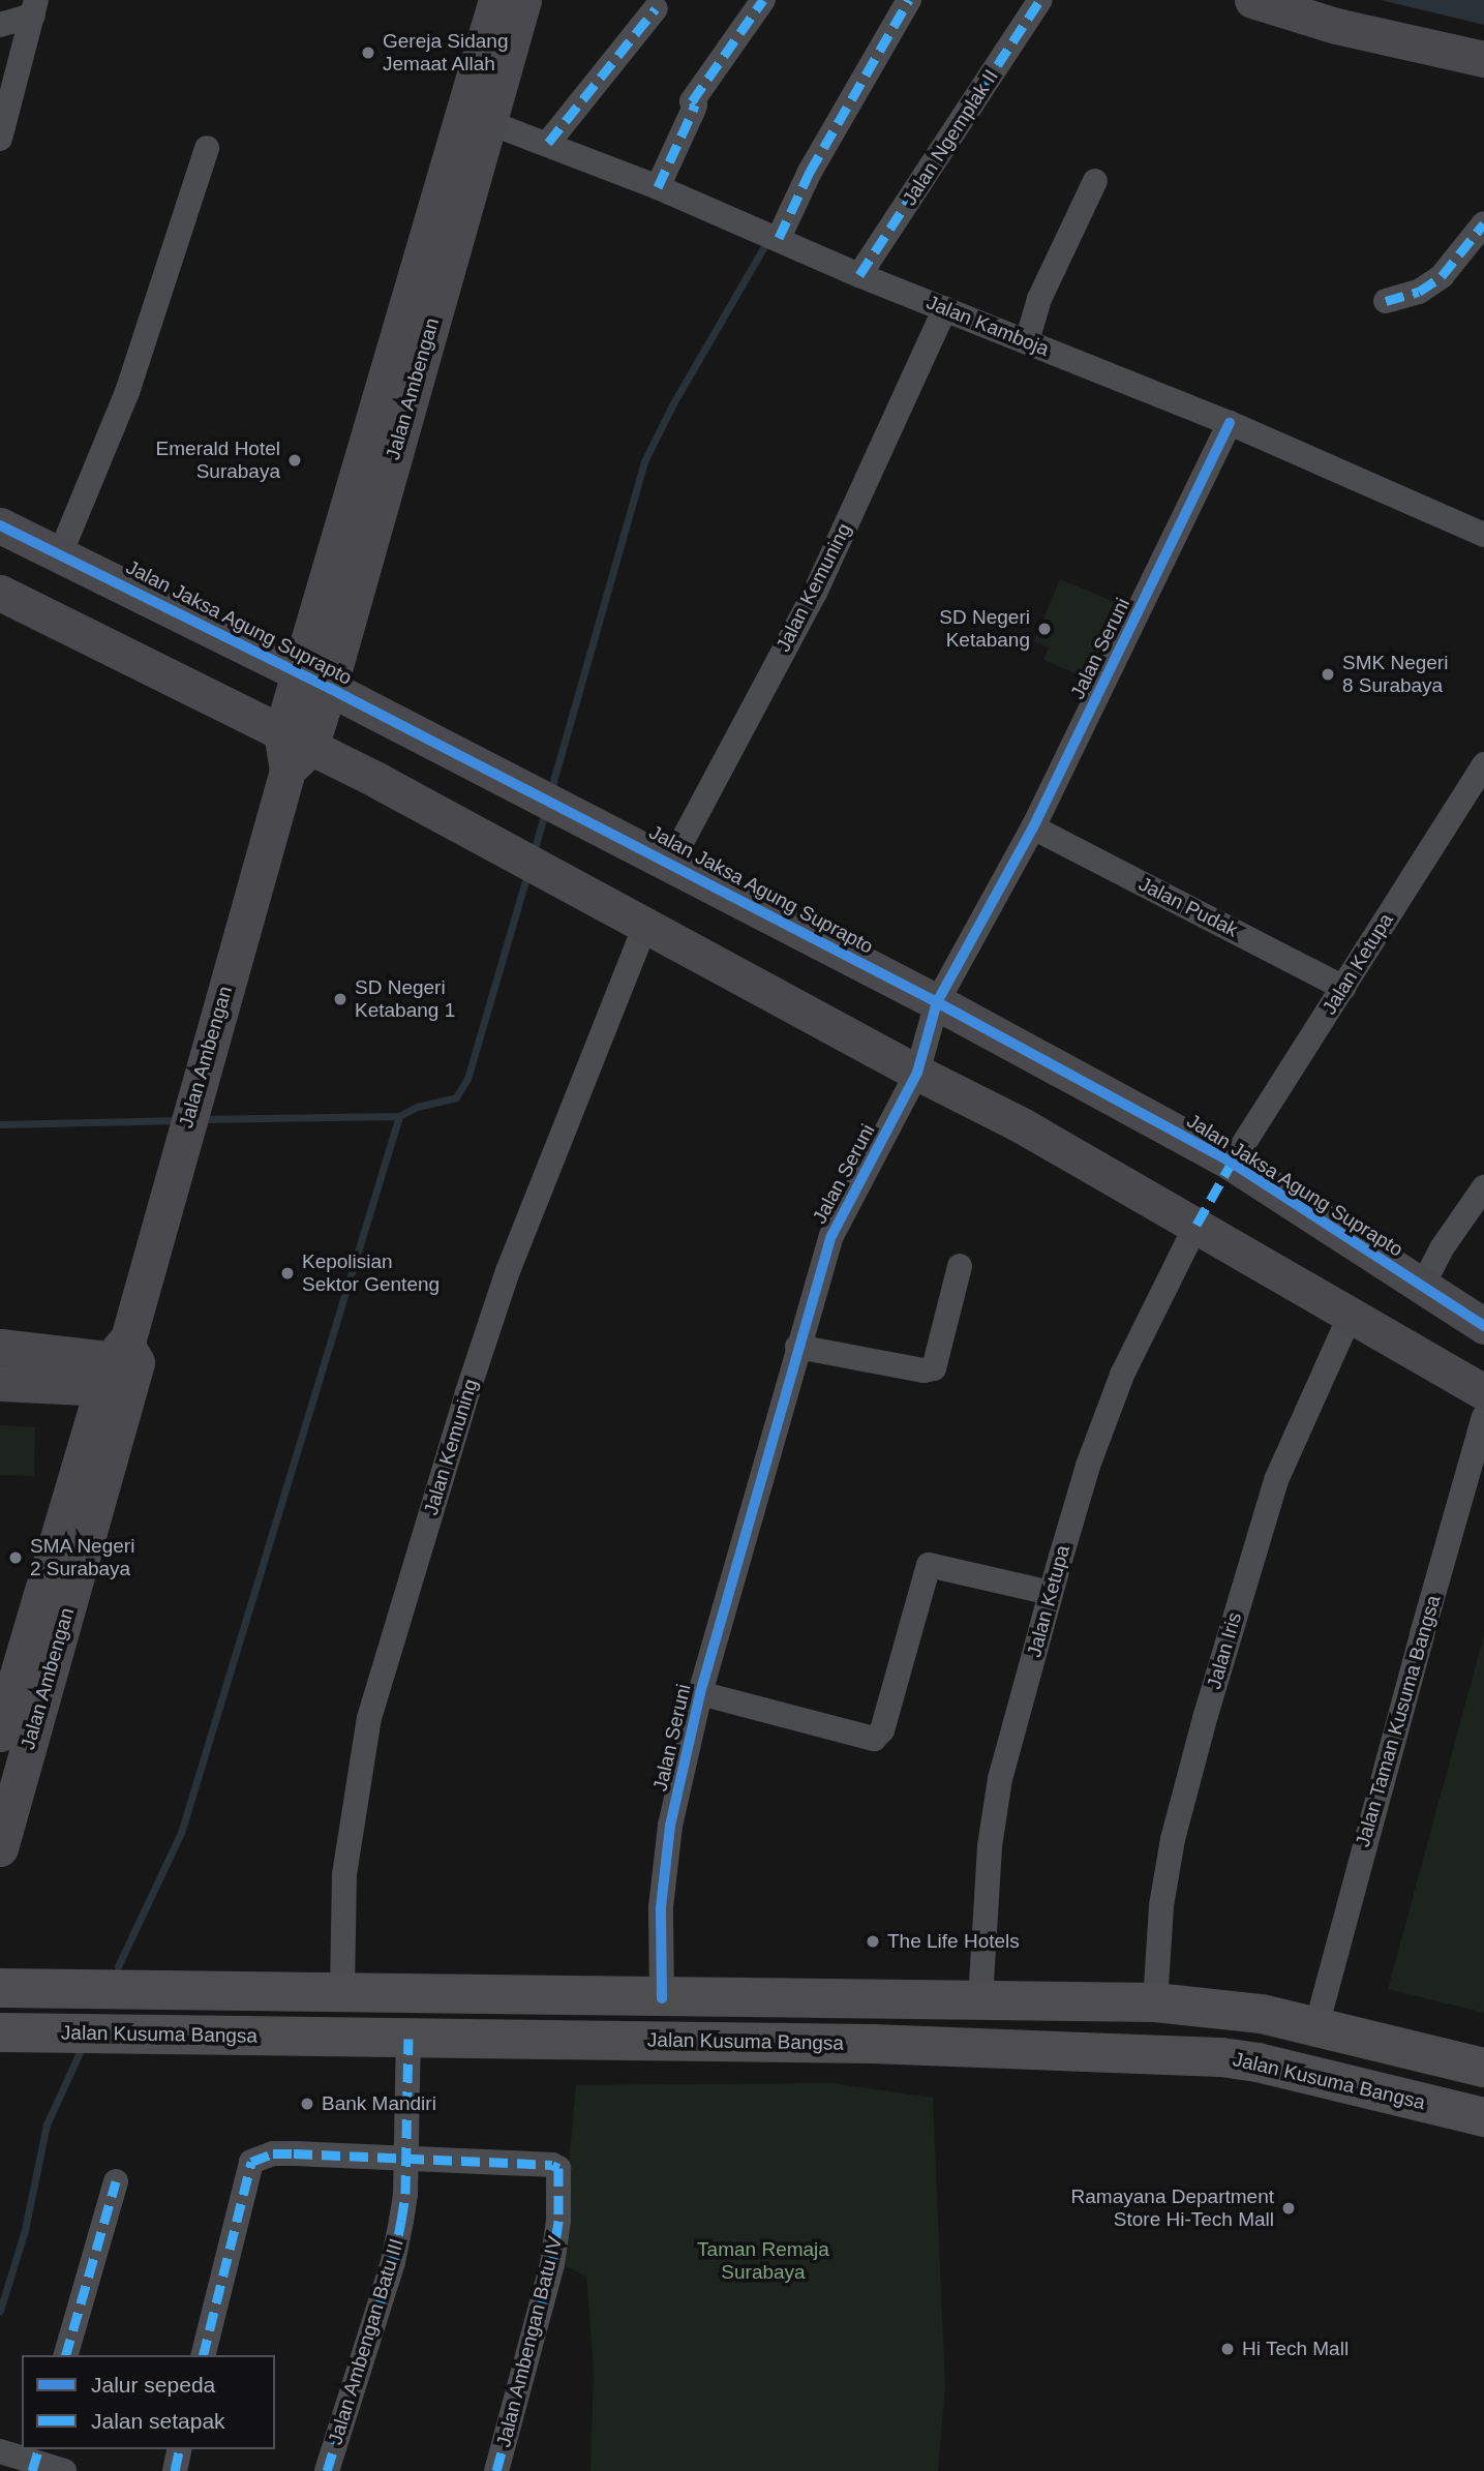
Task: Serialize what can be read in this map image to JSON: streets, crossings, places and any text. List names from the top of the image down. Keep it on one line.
{"streets":{"highway":["Jalan Kusuma Bangsa"],"street":["Jalan Ngemplak II","Jalan Kamboja","Jalan Ambengan","Jalan Kemuning","Jalan Jaksa Agung Suprapto","Jalan Seruni","Jalan Pudak","Jalan Ketupa","Jalan Iris","Jalan Taman Kusuma Bangsa","Jalan Ambengan Batu III","Jalan Ambengan Batu IV"]},"crossings":[["Jalan Ngemplak II","Jalan Kamboja"],["Jalan Kamboja","Jalan Ambengan"],["Jalan Kamboja","Jalan Kemuning"],["Jalan Kamboja","Jalan Seruni"],["Jalan Ambengan","Jalan Jaksa Agung Suprapto"],["Jalan Kemuning","Jalan Jaksa Agung Suprapto"],["Jalan Jaksa Agung Suprapto","Jalan Seruni"],["Jalan Jaksa Agung Suprapto","Jalan Ketupa"],["Jalan Seruni","Jalan Pudak"],["Jalan Pudak","Jalan Ketupa"],["Jalan Kusuma Bangsa","Jalan Ambengan Batu III"],["Jalan Ambengan Batu III","Jalan Ambengan Batu IV"]],"parks":["Taman Remaja Surabaya"],"places":["Gereja Sidang Jemaat Allah","Emerald Hotel Surabaya","SD Negeri Ketabang","SMK Negeri 8 Surabaya","SD Negeri Ketabang 1","Kepolisian Sektor Genteng","SMA Negeri 2 Surabaya","The Life Hotels","Bank Mandiri","Ramayana Department Store Hi-Tech Mall","Hi Tech Mall"],"legend":["Jalur sepeda","Jalan setapak"]}
